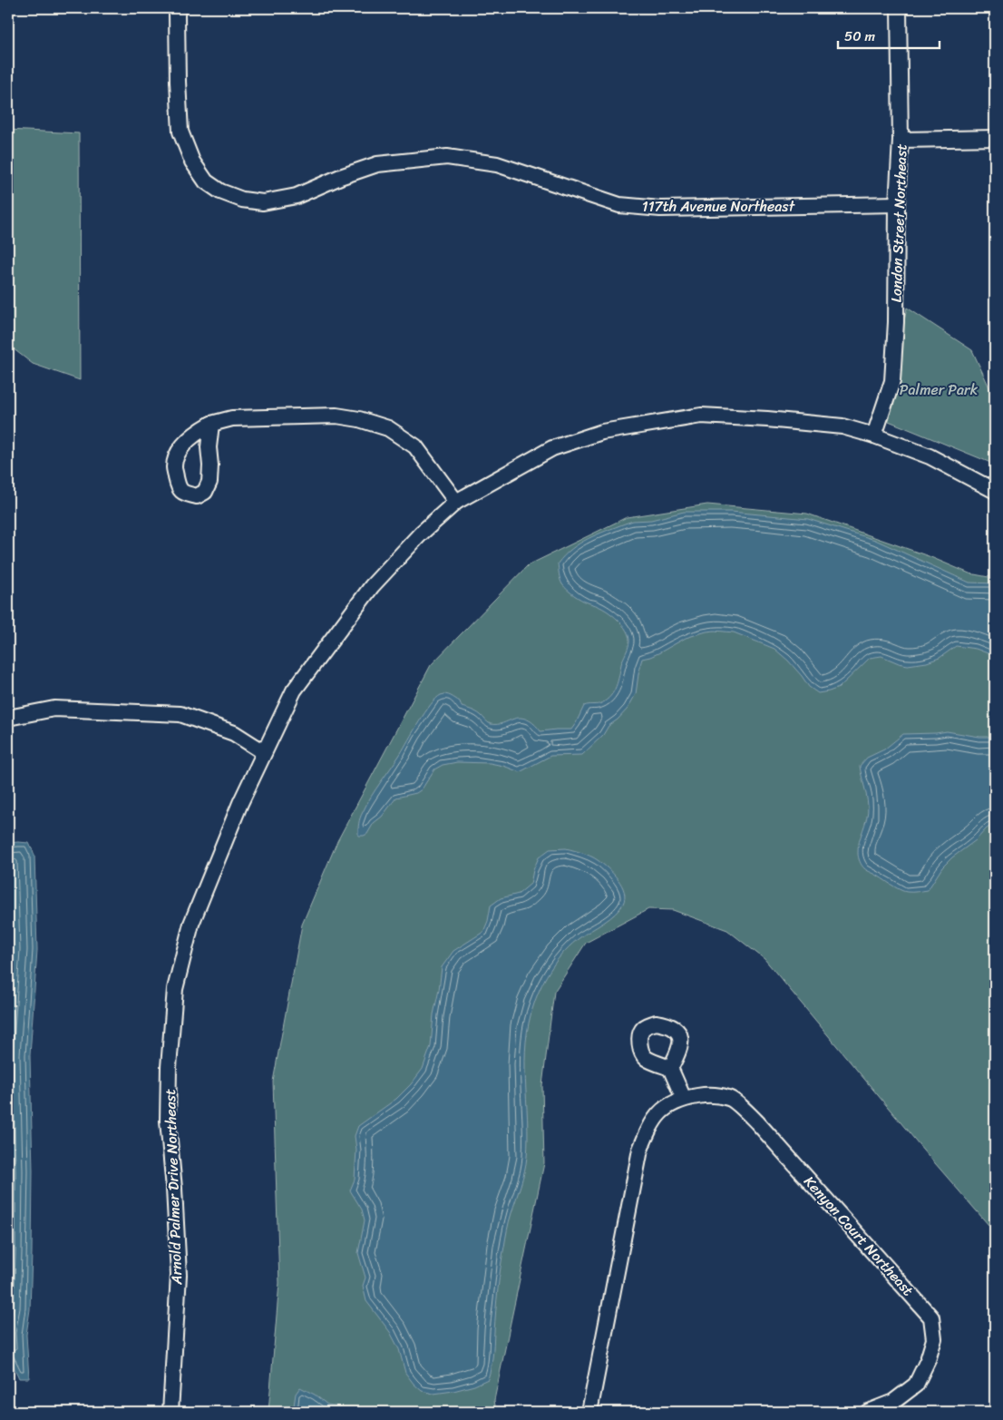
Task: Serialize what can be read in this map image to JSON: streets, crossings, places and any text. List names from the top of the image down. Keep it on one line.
{"streets":{"street":["117th Avenue Northeast","London Street Northeast","Arnold Palmer Drive Northeast","Kenyon Court Northeast"]},"crossings":[["117th Avenue Northeast","London Street Northeast"],["London Street Northeast","Arnold Palmer Drive Northeast"]],"parks":["Palmer Park"],"scale_bar":"50 m"}
